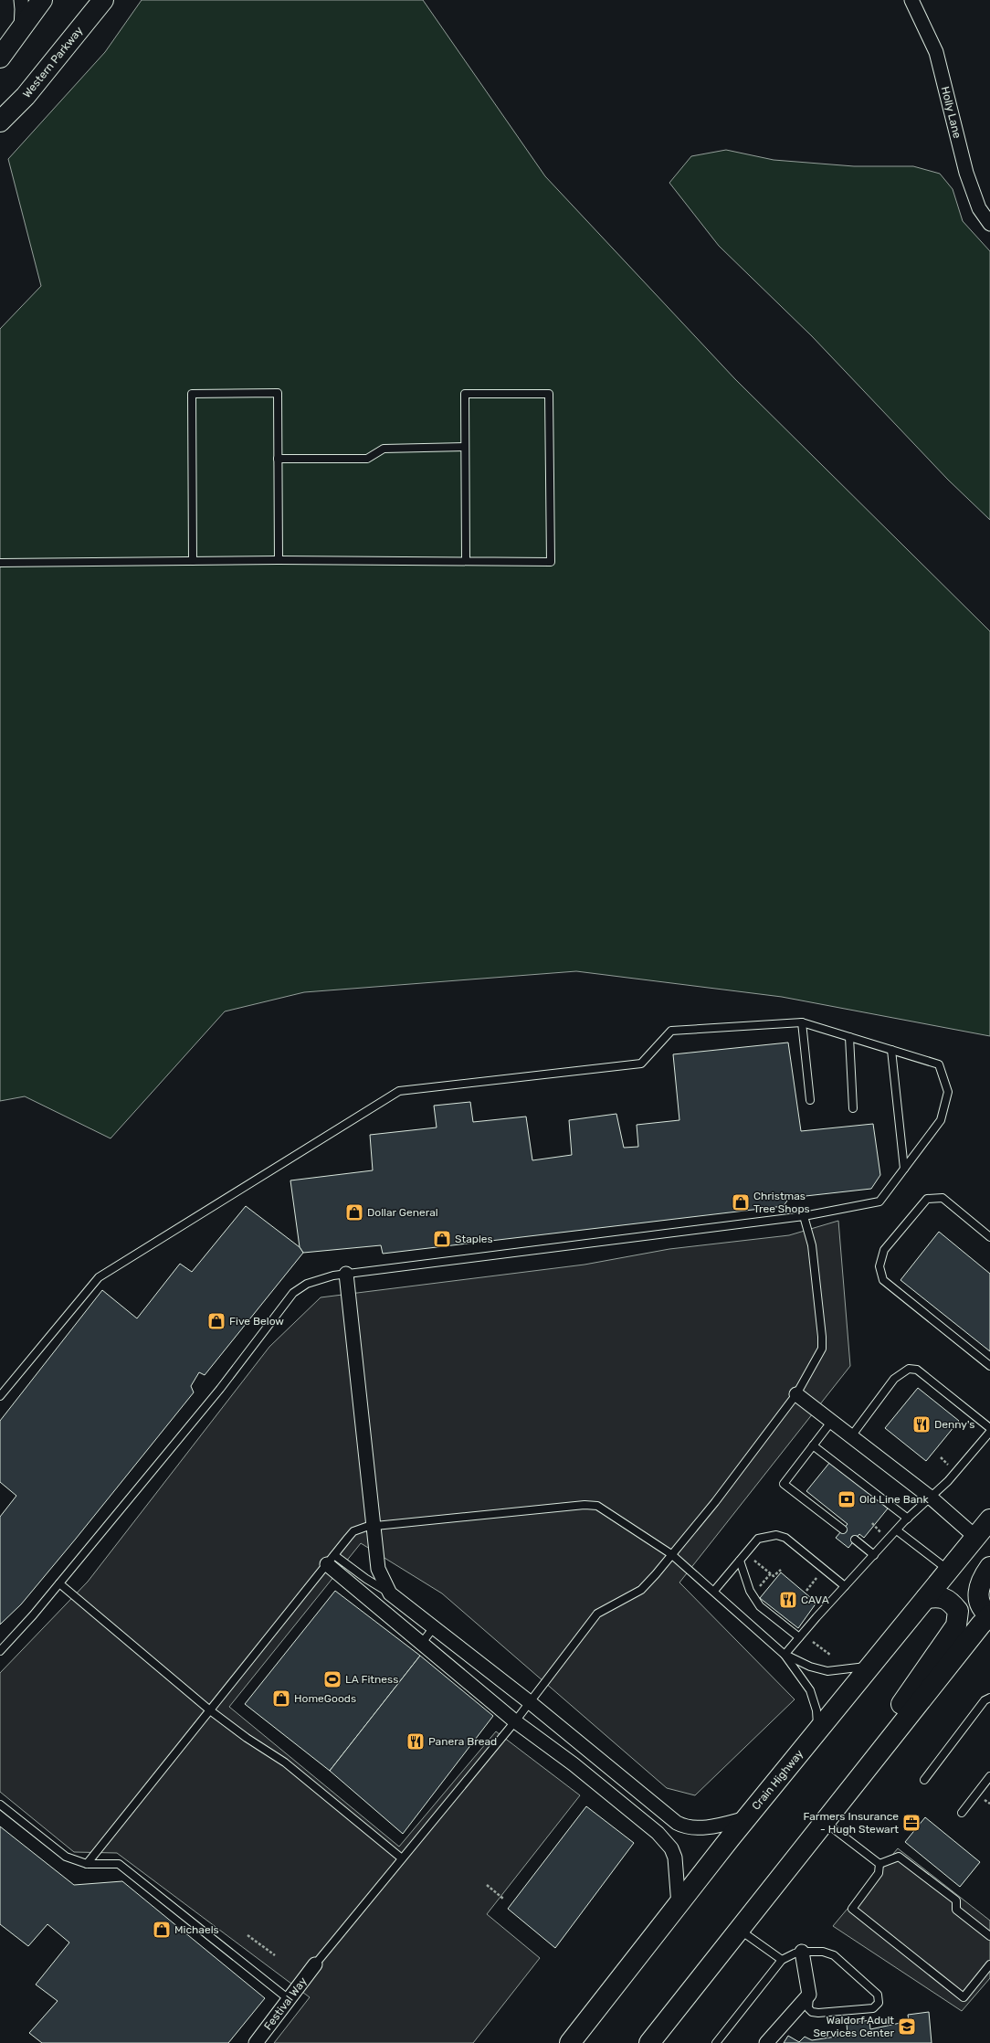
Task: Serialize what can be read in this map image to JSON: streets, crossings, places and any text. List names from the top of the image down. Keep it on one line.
{"streets":{"main road":["Western Parkway","Crain Highway"],"street":["Holly Lane","Festival Way"]},"places":{"shop":["Christmas Tree Shops","Dollar General","Staples","Five Below","HomeGoods","Michaels"],"restaurant":["Denny's","CAVA","Panera Bread"],"bank":["Old Line Bank"],"sports":["LA Fitness"],"office":["Farmers Insurance - Hugh Stewart"],"school or university":["Waldorf Adult Services Center"]}}
